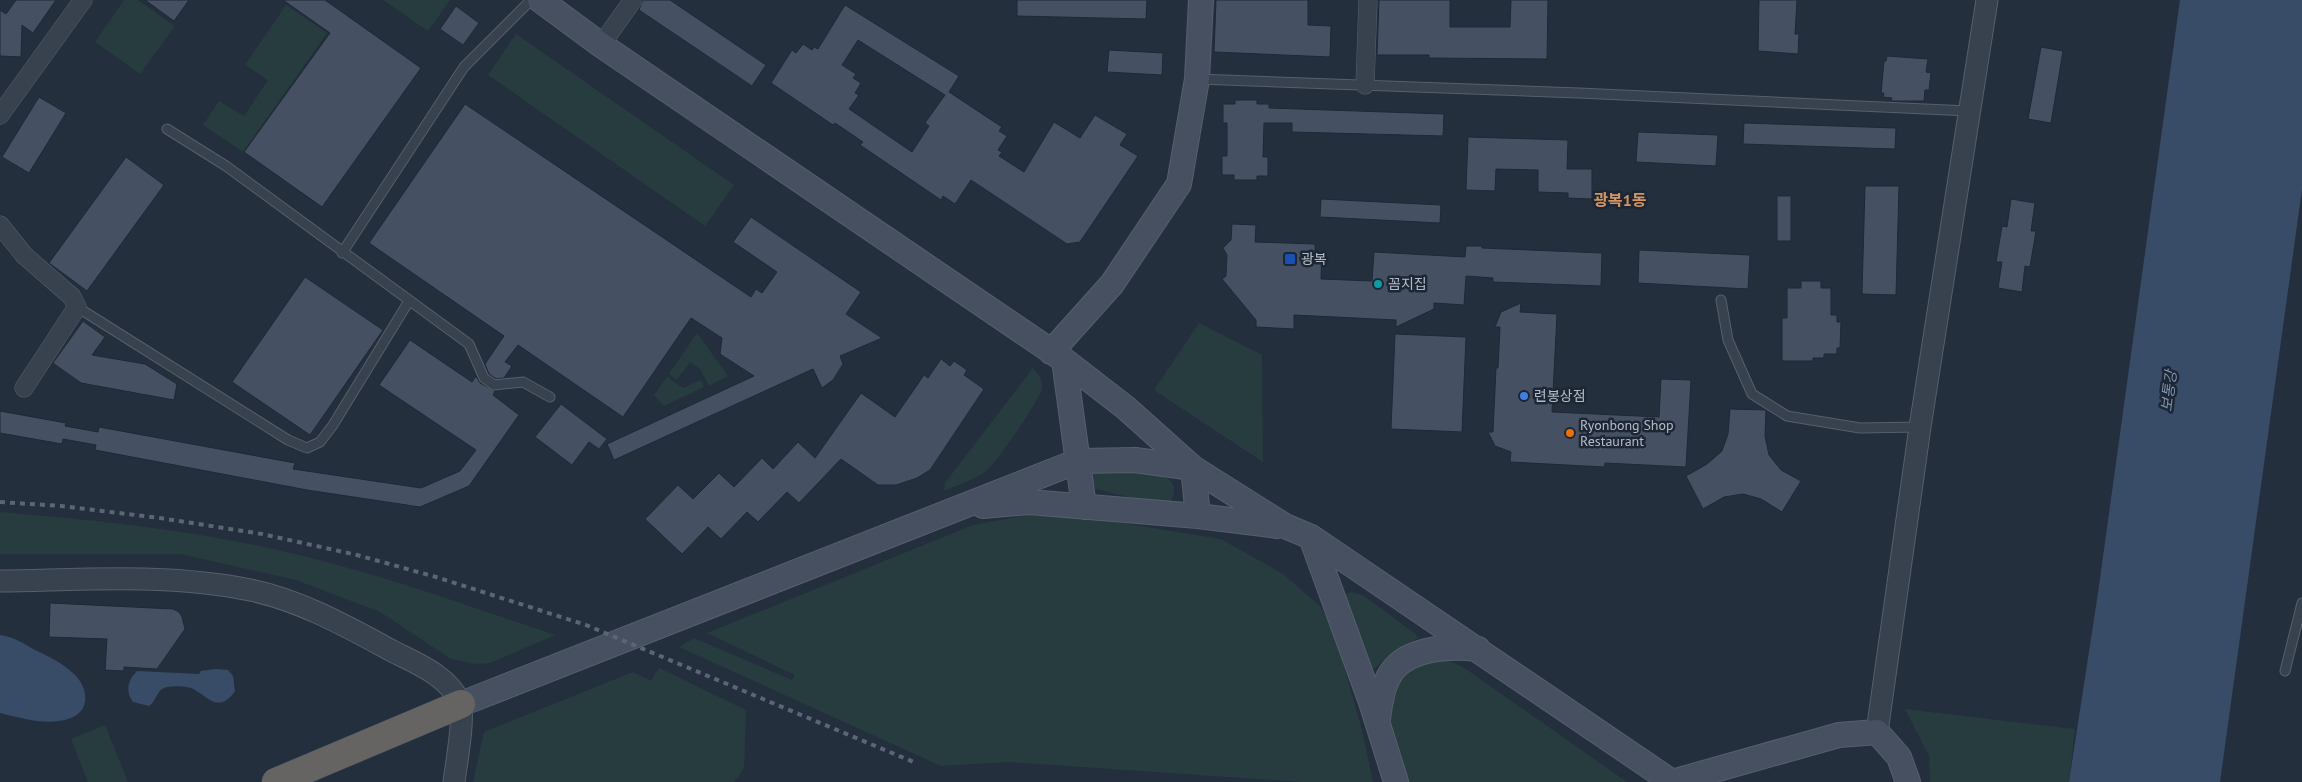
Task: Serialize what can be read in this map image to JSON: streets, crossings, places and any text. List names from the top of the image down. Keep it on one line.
{"districts":["광복1동"],"water":["보통강"],"places":{"transit":["광복"],"other":["꼼지집","련봉상점","Ryonbong Shop Restaurant"]}}
